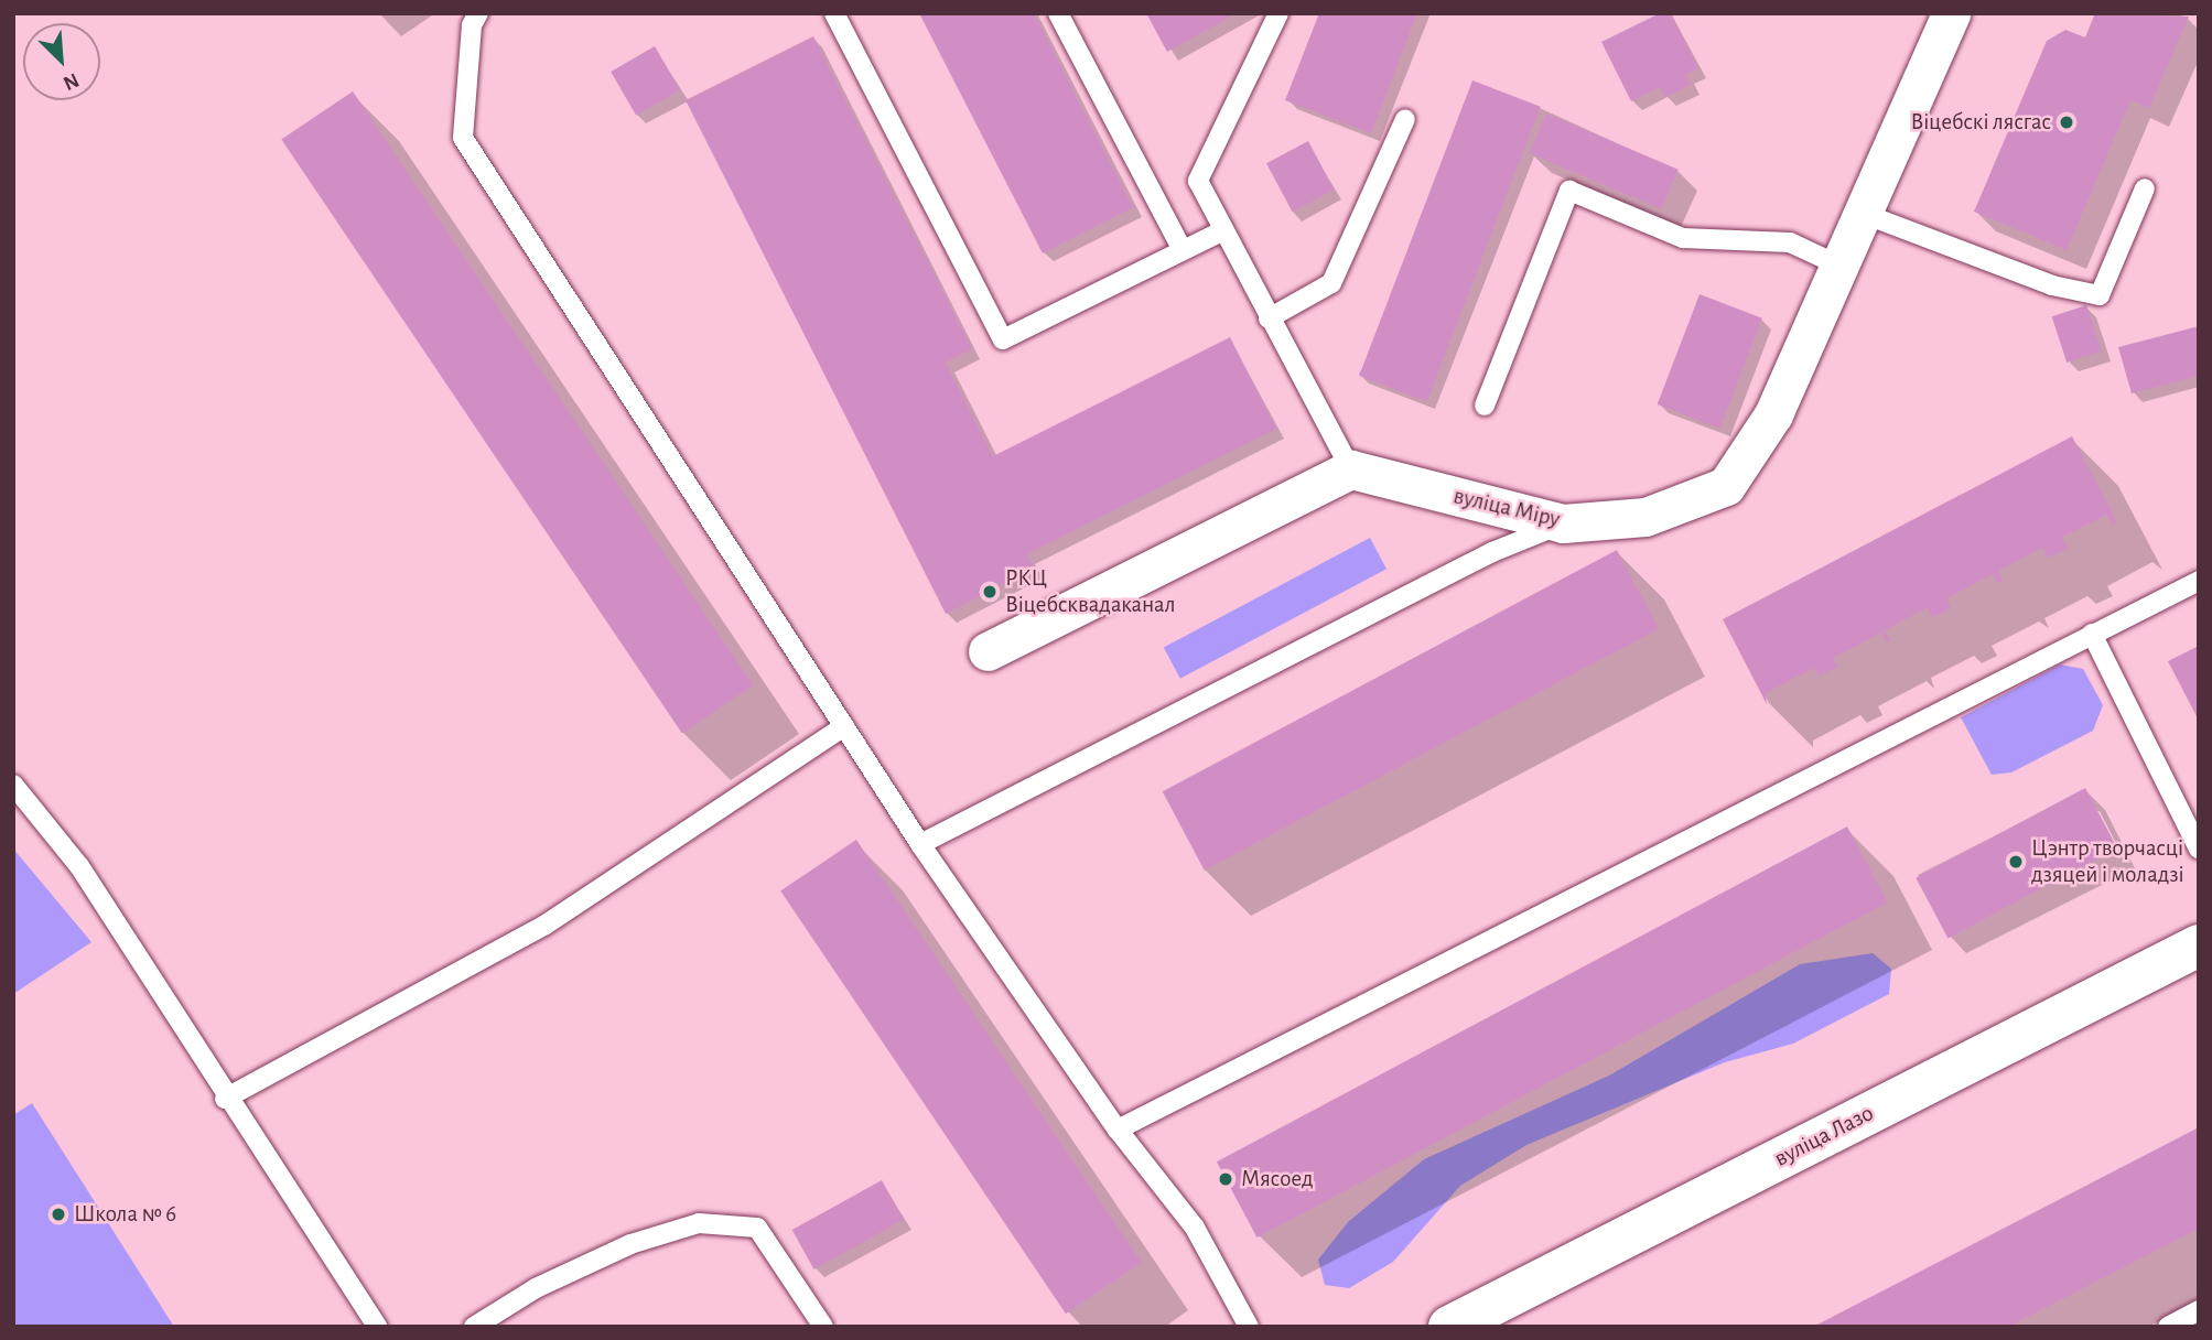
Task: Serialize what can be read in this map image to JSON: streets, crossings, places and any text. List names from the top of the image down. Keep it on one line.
{"streets":{"street":["вуліца Міру","вуліца Лазо"]},"places":["Віцебскі лясгас","РКЦ Віцебсквадаканал","Цэнтр творчасці дзяцей і моладзі","Мясоед","Школа № 6"],"north":"bottom right"}
